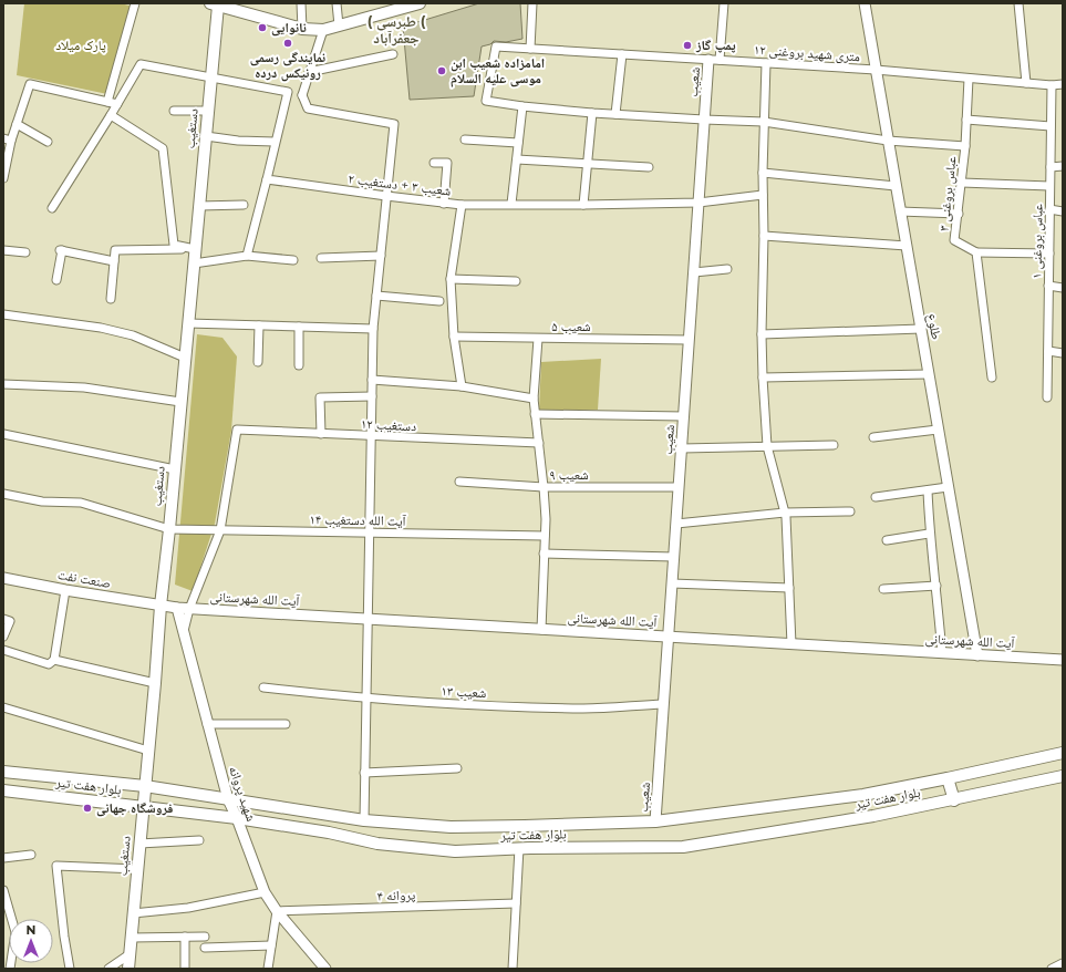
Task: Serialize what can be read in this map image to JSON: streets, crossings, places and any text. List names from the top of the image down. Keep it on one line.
{"streets":{"main road":["دستغیب","بلوار هفت تیر"],"street":["۱۲ متری شهید بروغنی","شعیب","شعیب ۳ + دستغیب ۲","عباس بروغنی ۳","عباس بروغنی ۱","شعیب ۵","طلوع","دستغیب ۱۲","شعیب ۹","آیت الله دستغیب ۱۴","صنعت نفت","آیت الله شهرستانی","شعیب ۱۳","شهید پروانه","پروانه ۴"]},"crossings":[["۱۲ متری شهید بروغنی","شعیب"],["۱۲ متری شهید بروغنی","عباس بروغنی ۳"],["۱۲ متری شهید بروغنی","عباس بروغنی ۱"],["۱۲ متری شهید بروغنی","طلوع"],["شعیب","شعیب ۳ + دستغیب ۲"],["شعیب","شعیب ۵"],["شعیب","شعیب ۹"],["شعیب","آیت الله شهرستانی"],["شعیب","شعیب ۱۳"],["شعیب","بلوار هفت تیر"],["دستغیب","آیت الله دستغیب ۱۴"],["دستغیب","صنعت نفت"],["دستغیب","آیت الله شهرستانی"],["دستغیب","بلوار هفت تیر"],["طلوع","آیت الله شهرستانی"],["دستغیب ۱۲","آیت الله دستغیب ۱۴"],["صنعت نفت","آیت الله شهرستانی"],["آیت الله شهرستانی","شهید پروانه"],["بلوار هفت تیر","شهید پروانه"],["شهید پروانه","پروانه ۴"]],"districts":["( طبرسی ( جعفرآباد"],"parks":["پارک میلاد"],"places":["نانوایی","نمایندگی رسمی رونیکس درده","پمپ گاز","امامزاده شعیب ابن موسی علیه السلام","فروشگاه جهانی"],"north":"top"}
